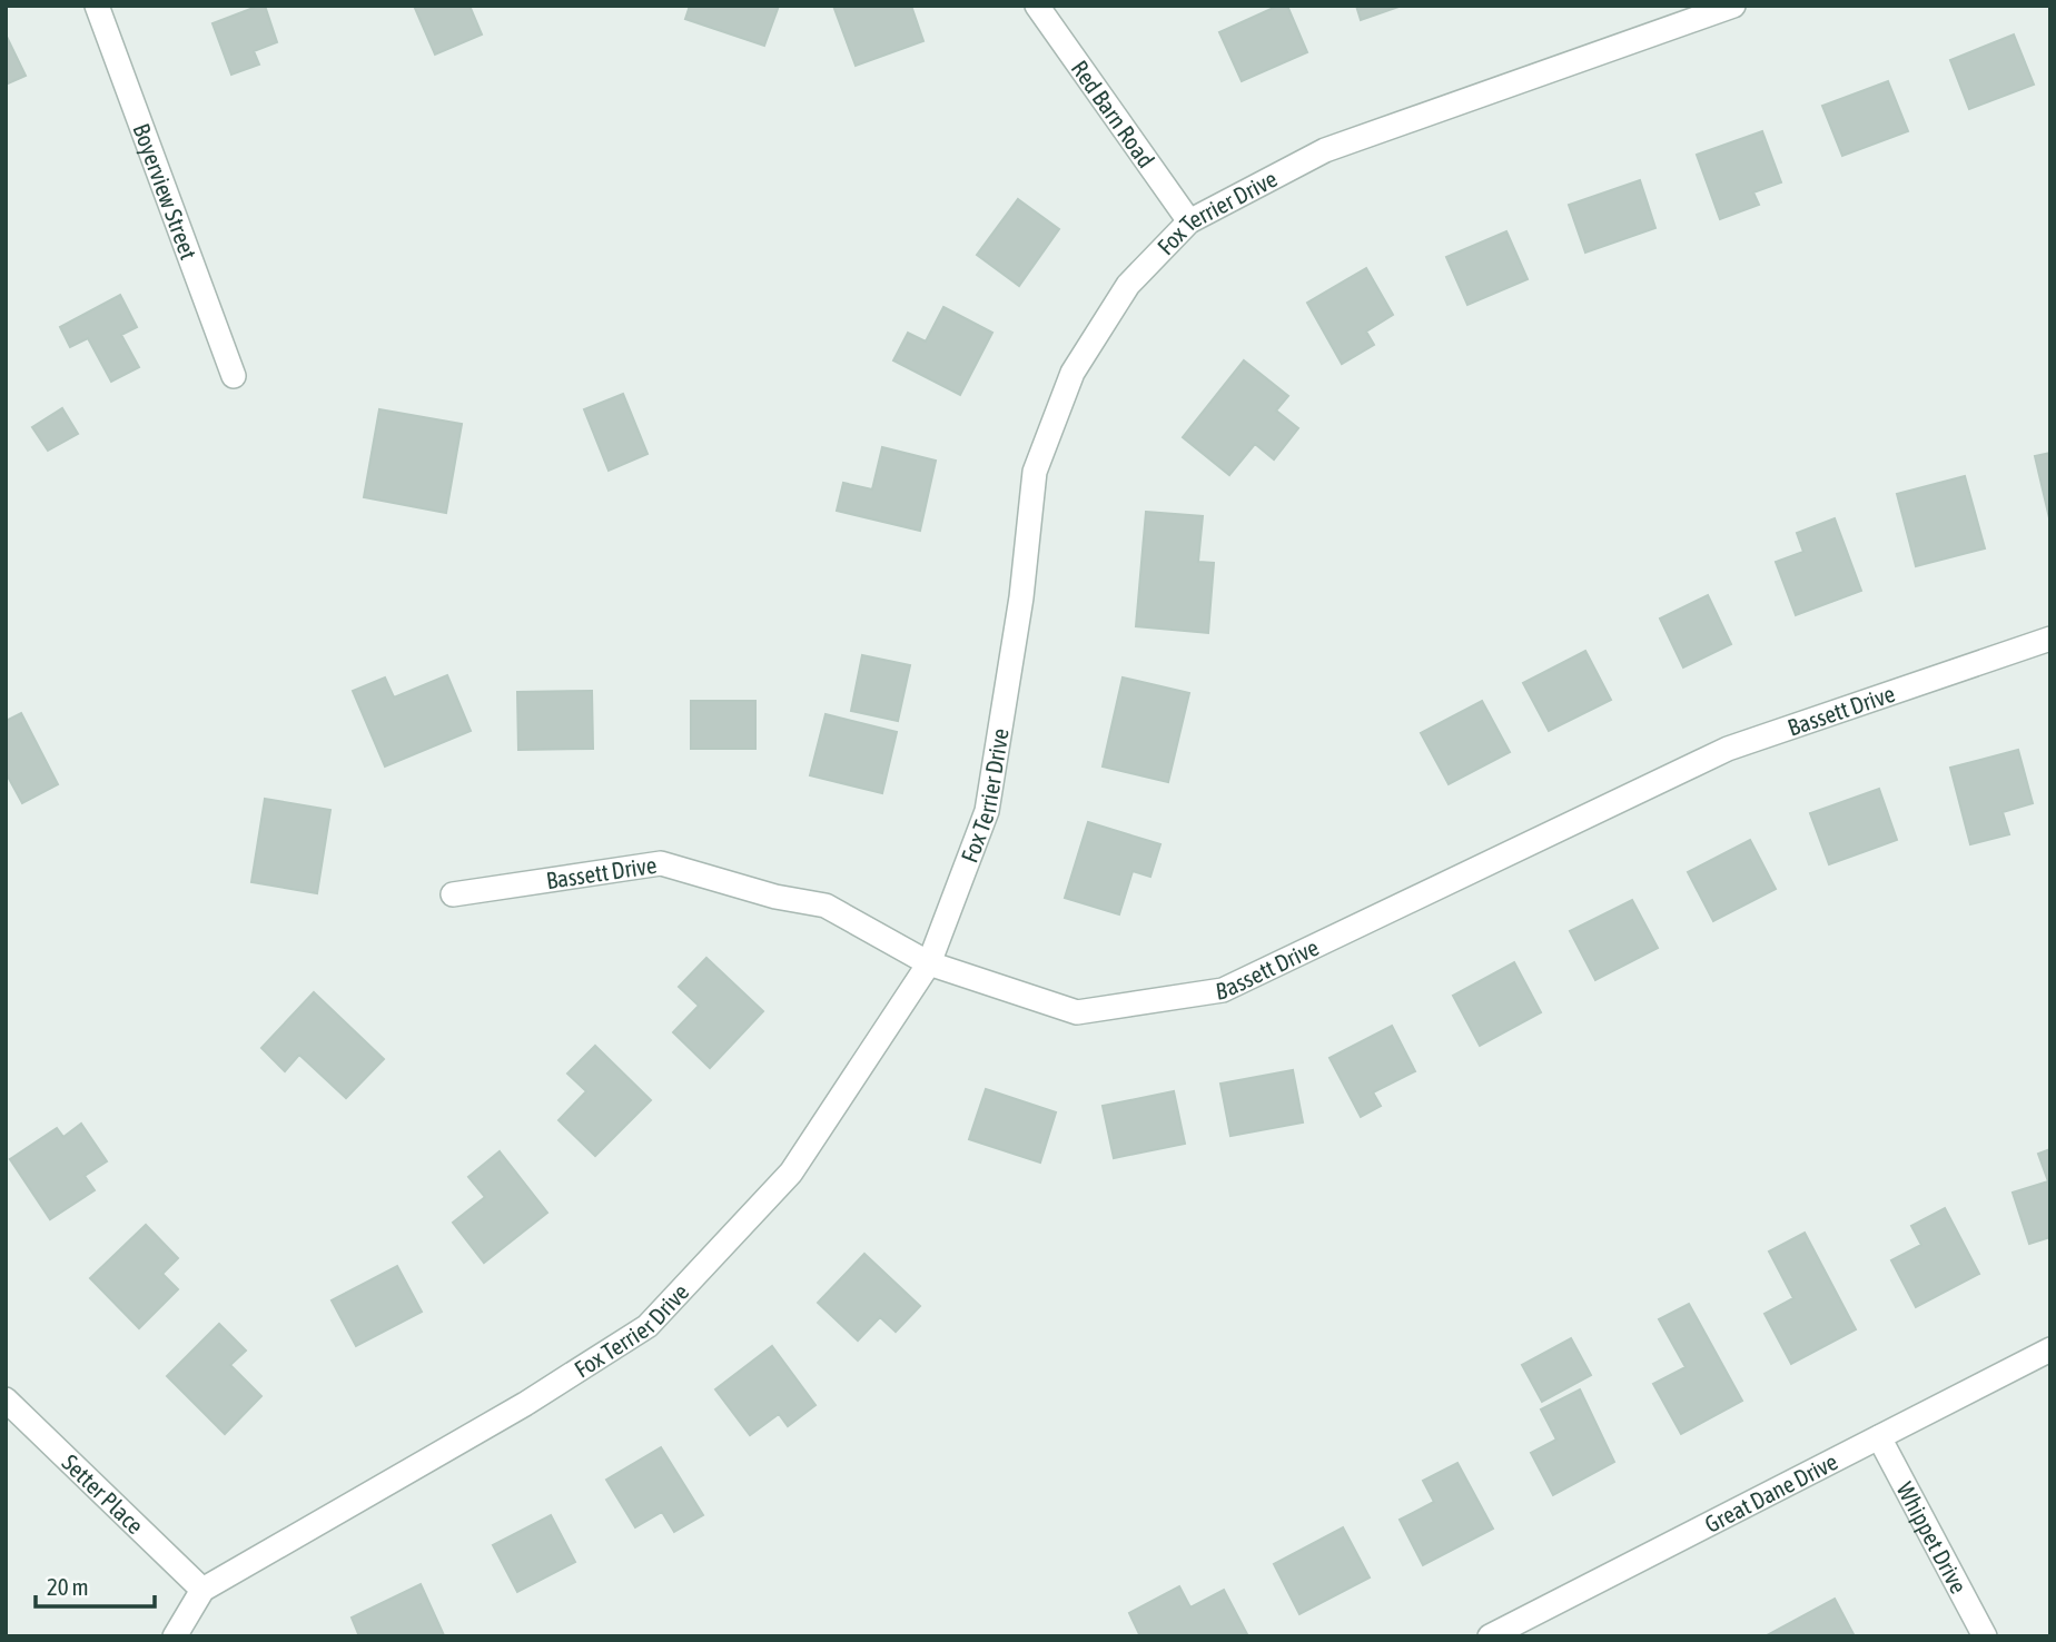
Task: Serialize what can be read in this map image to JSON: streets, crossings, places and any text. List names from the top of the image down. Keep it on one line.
{"streets":{"street":["Red Barn Road","Boyerview Street","Fox Terrier Drive","Bassett Drive","Great Dane Drive","Setter Place","Whippet Drive"]},"crossings":[["Red Barn Road","Fox Terrier Drive"],["Fox Terrier Drive","Bassett Drive"],["Fox Terrier Drive","Setter Place"],["Great Dane Drive","Whippet Drive"]],"scale_bar":"20 m"}
